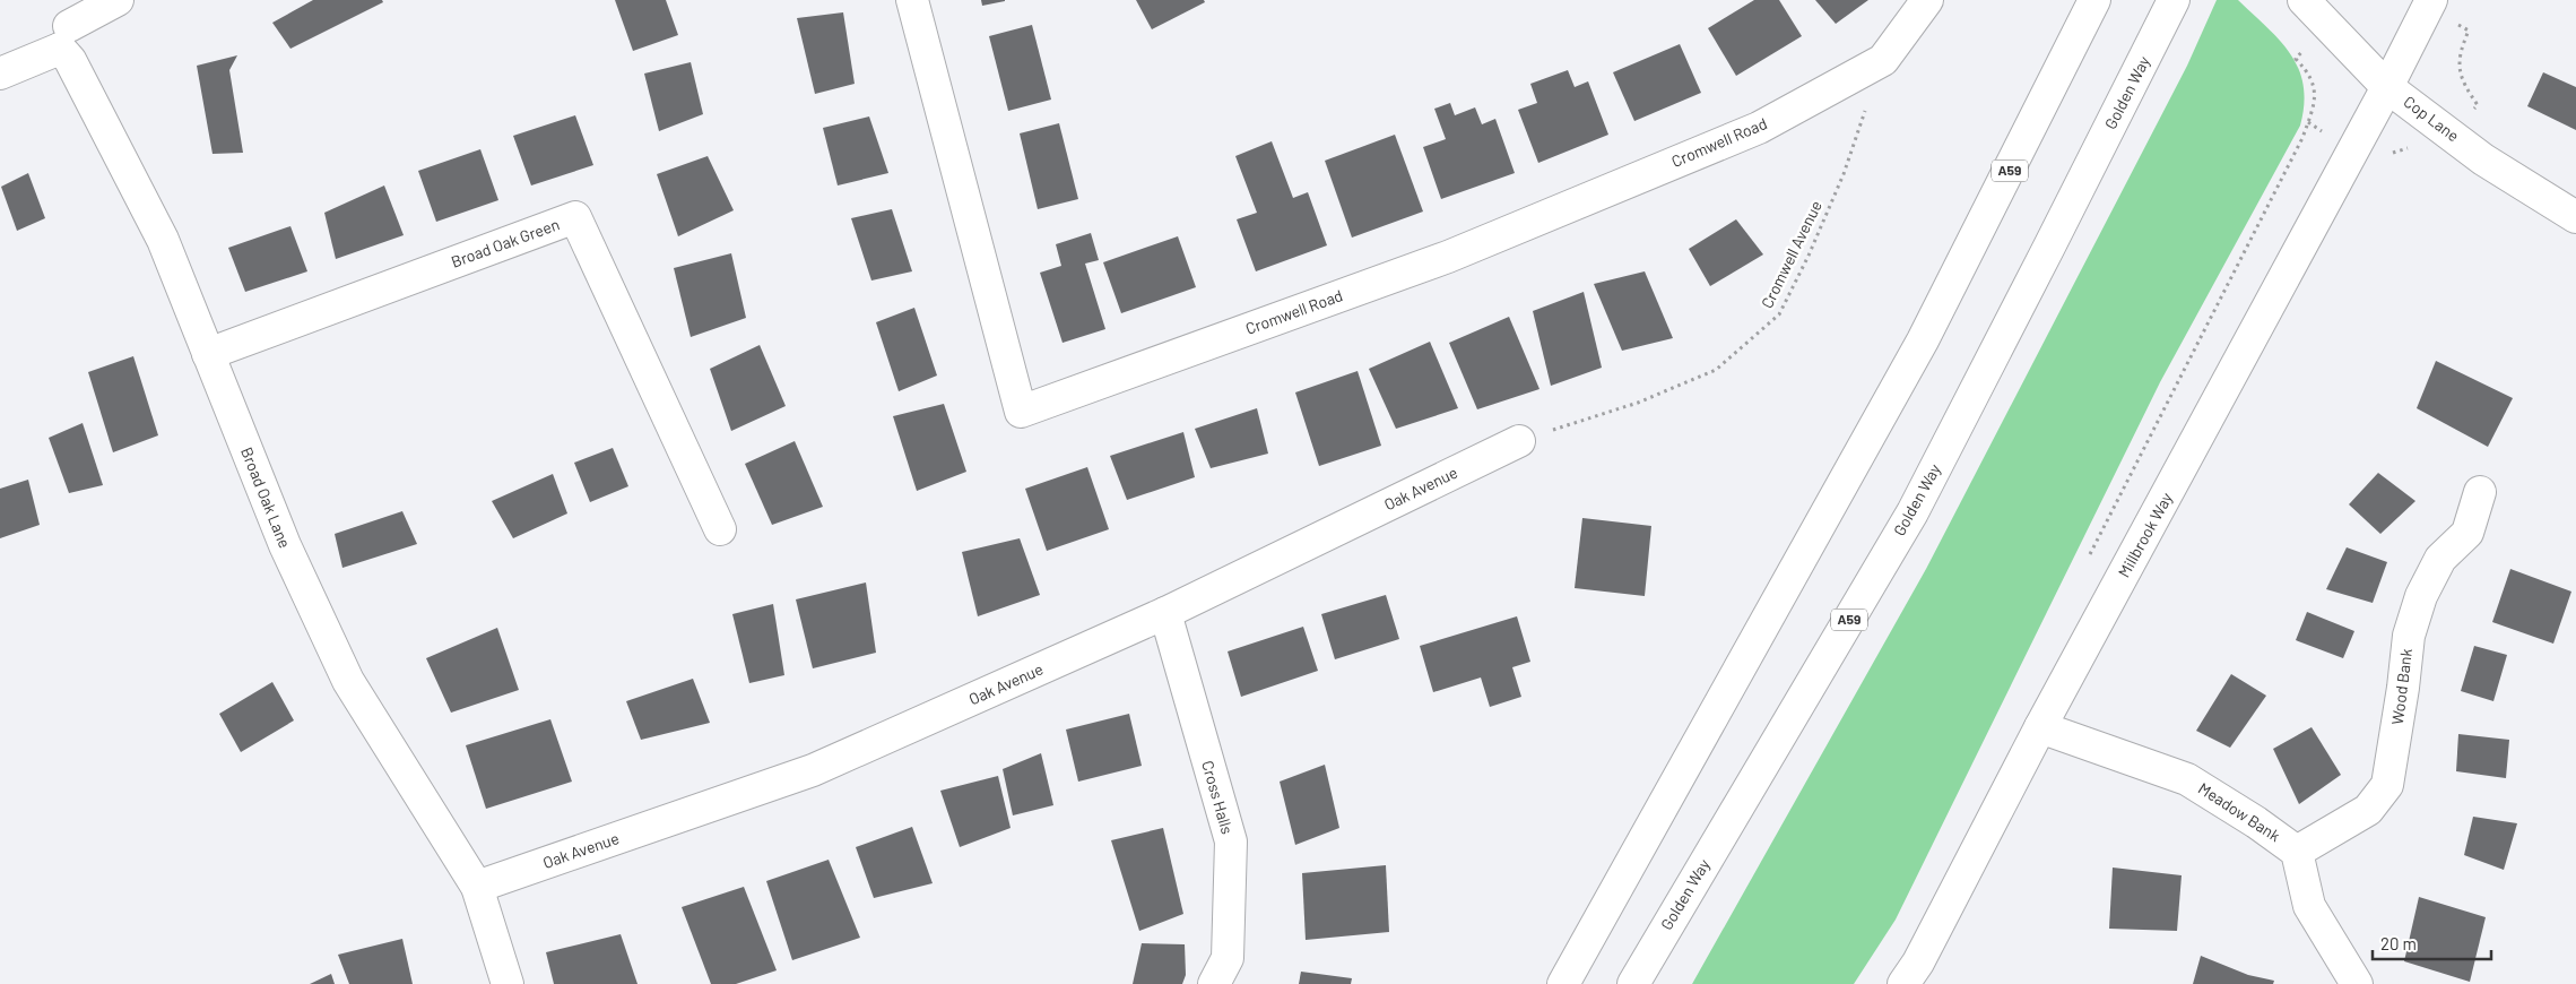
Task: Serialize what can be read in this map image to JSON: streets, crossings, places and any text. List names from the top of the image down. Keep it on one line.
{"streets":{"main road":["Golden Way","Cop Lane","Cromwell Road","A59","Broad Oak Green","Oak Avenue","Broad Oak Lane","Millbrook Way","Wood Bank","Cross Halls","Meadow Bank"],"path":["Cromwell Avenue"]},"crossings":[["Cop Lane","Millbrook Way"],["Cromwell Road","Cromwell Avenue"],["Broad Oak Green","Broad Oak Lane"],["Cromwell Avenue","Oak Avenue"],["Oak Avenue","Broad Oak Lane"],["Oak Avenue","Cross Halls"],["Millbrook Way","Meadow Bank"],["Wood Bank","Meadow Bank"]],"scale_bar":"20 m"}
